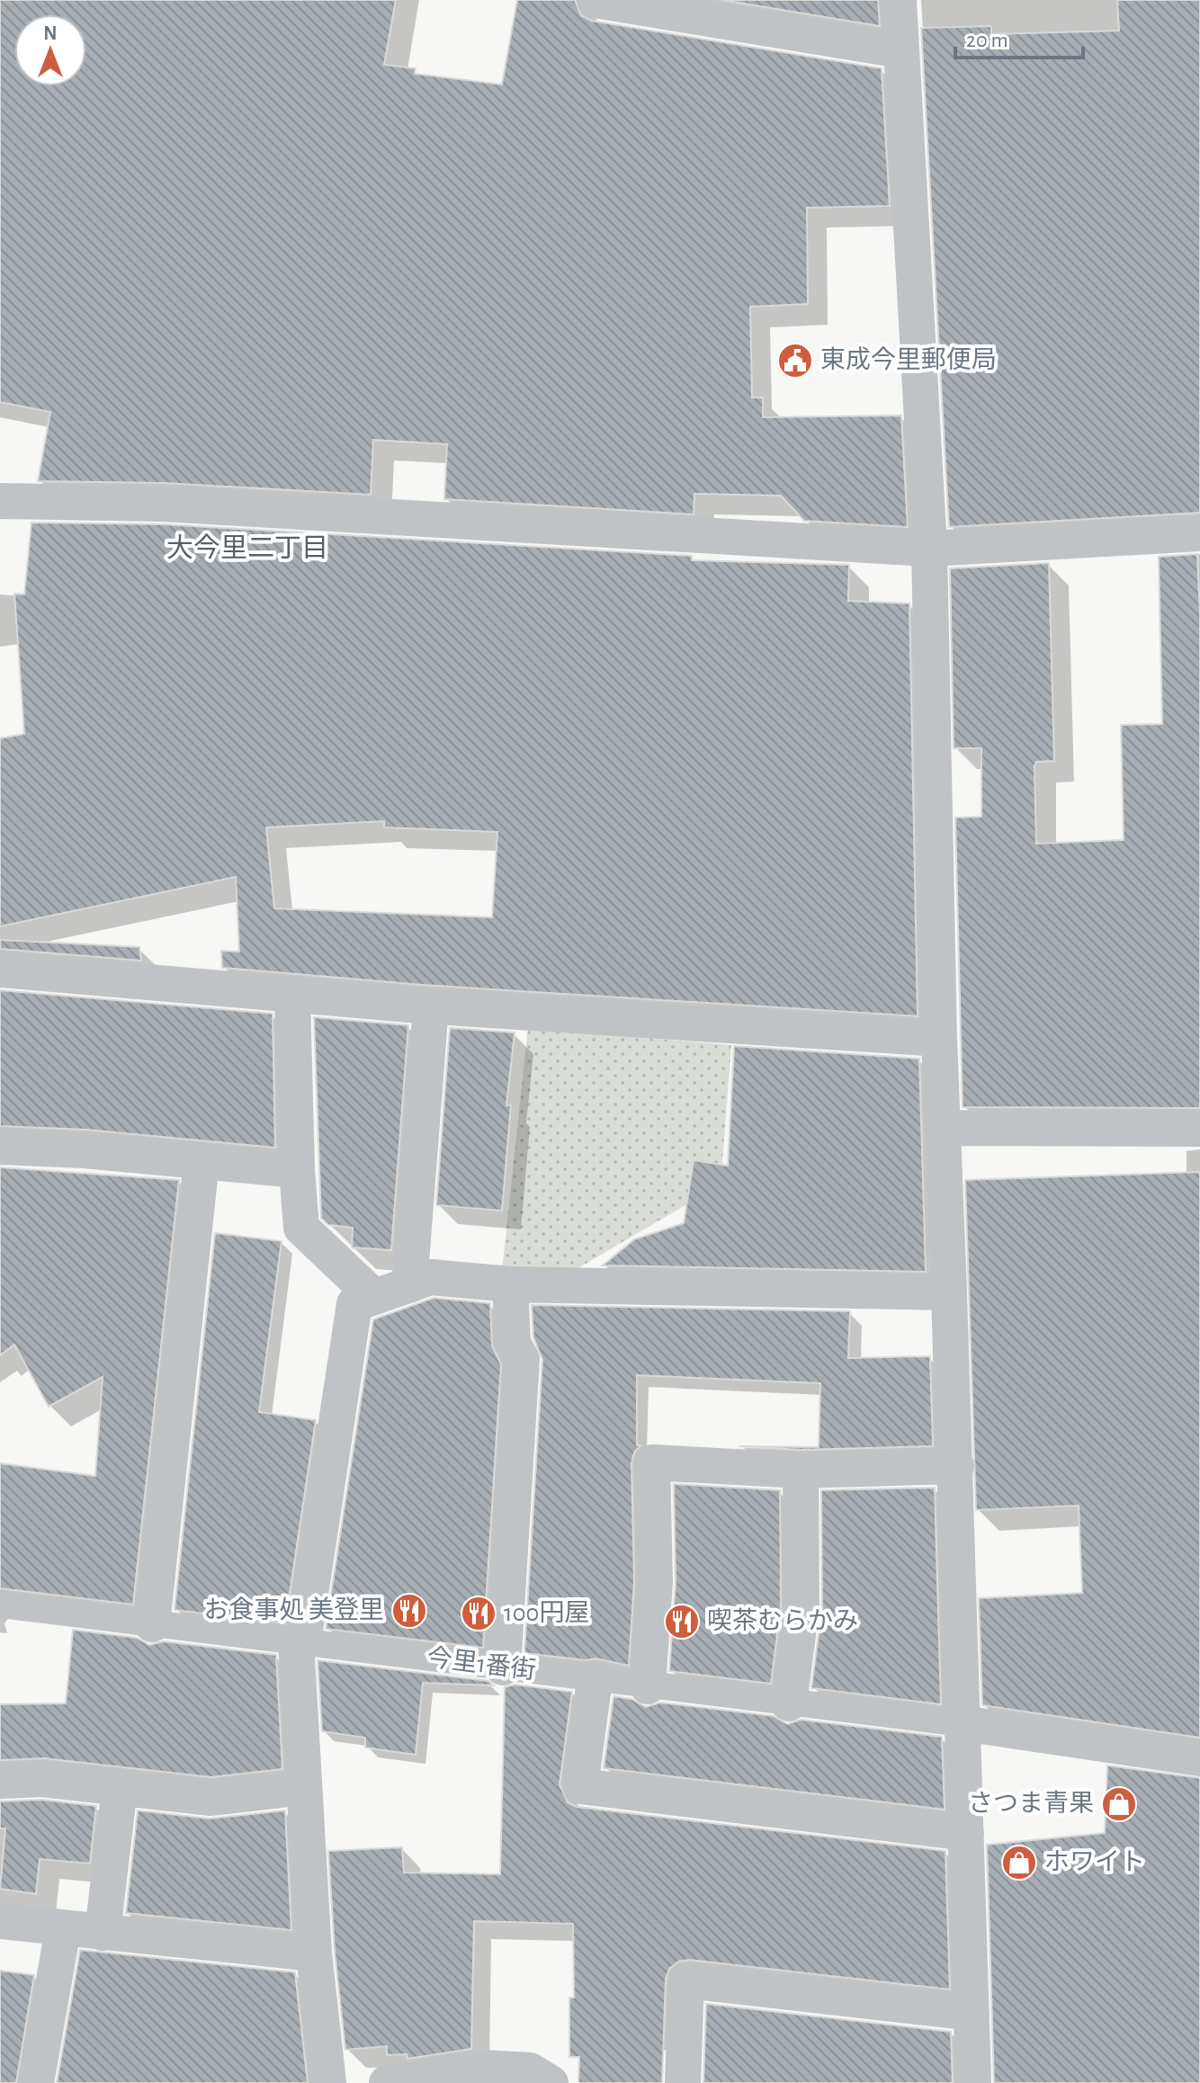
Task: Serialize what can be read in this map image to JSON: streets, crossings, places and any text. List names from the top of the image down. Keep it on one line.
{"streets":{"street":["今里1番街"]},"districts":["大今里二丁目"],"places":{"public building":["東成今里郵便局"],"restaurant":["お食事処 美登里","100円屋","喫茶むらかみ"],"shop":["さつま青果","ホワイト"]},"scale_bar":"20 m","north":"top"}
